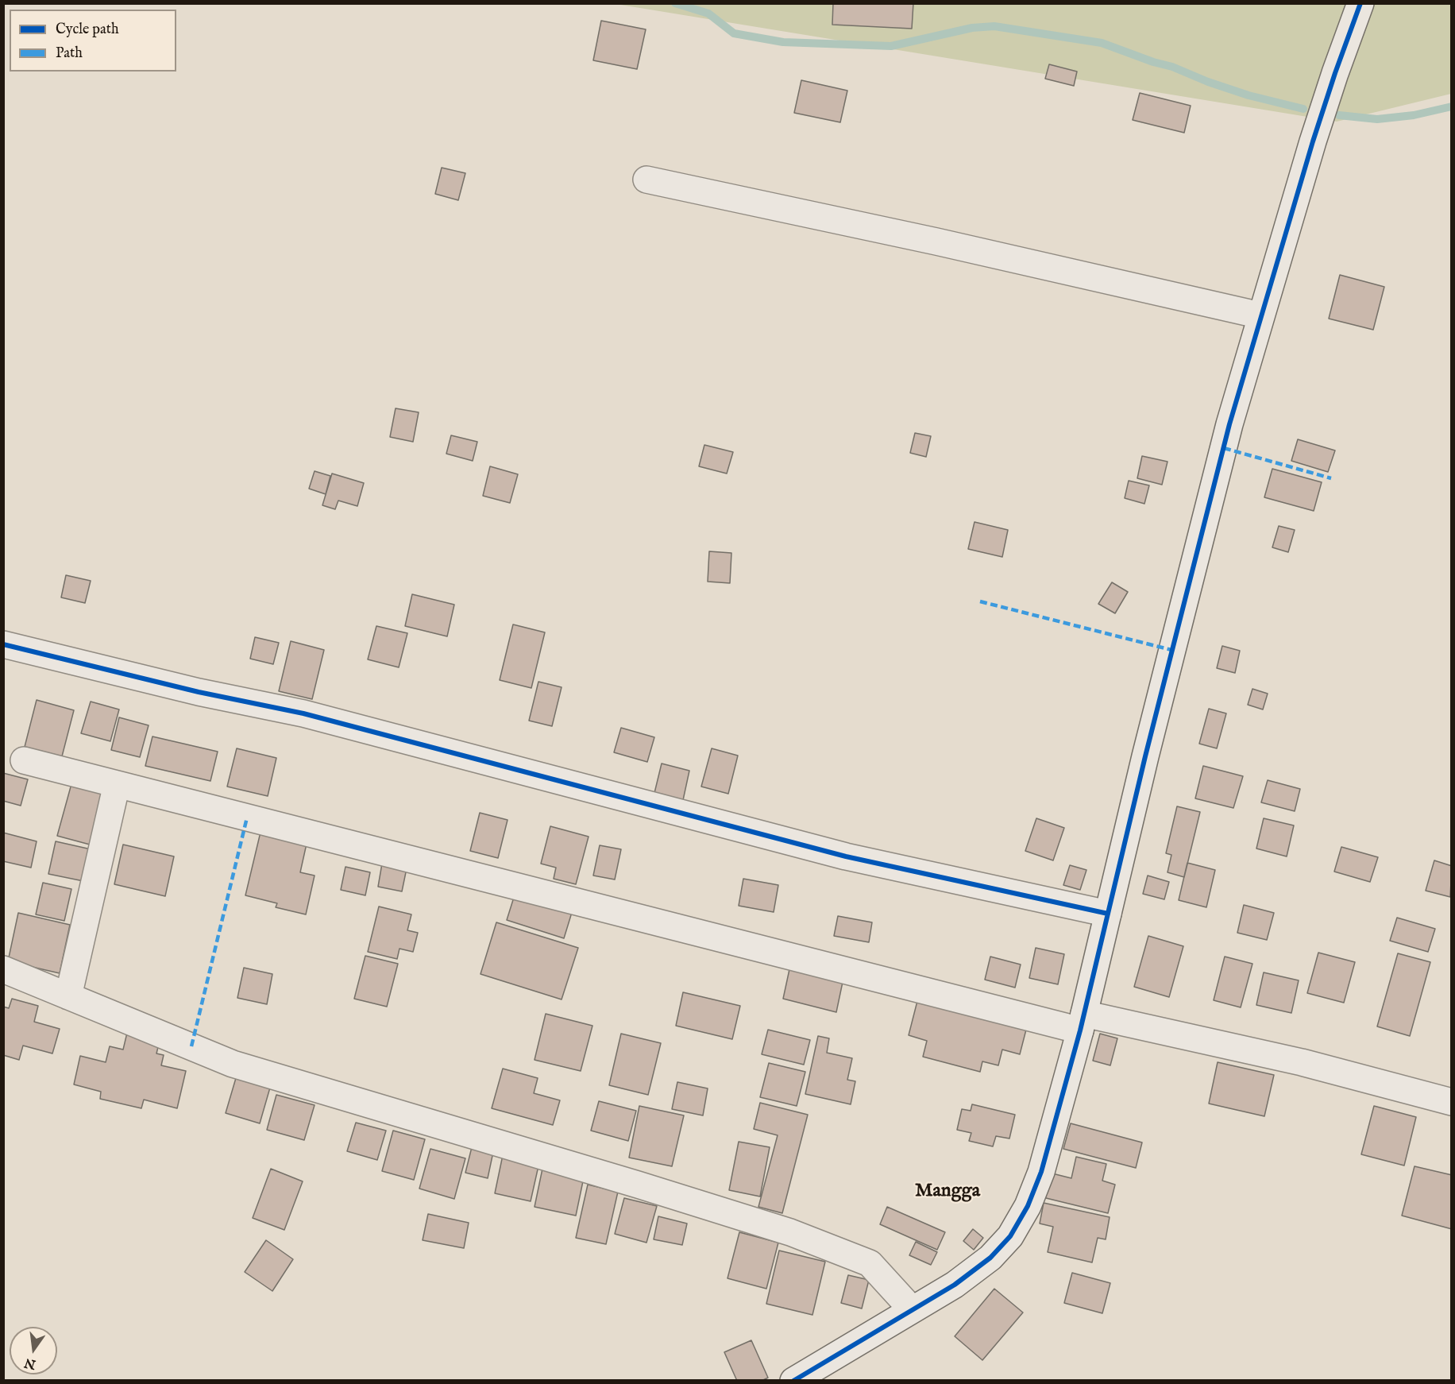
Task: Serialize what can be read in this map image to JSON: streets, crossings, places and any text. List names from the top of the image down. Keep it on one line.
{"districts":["Mangga"],"legend":["Cycle path","Path"],"north":"bottom"}
